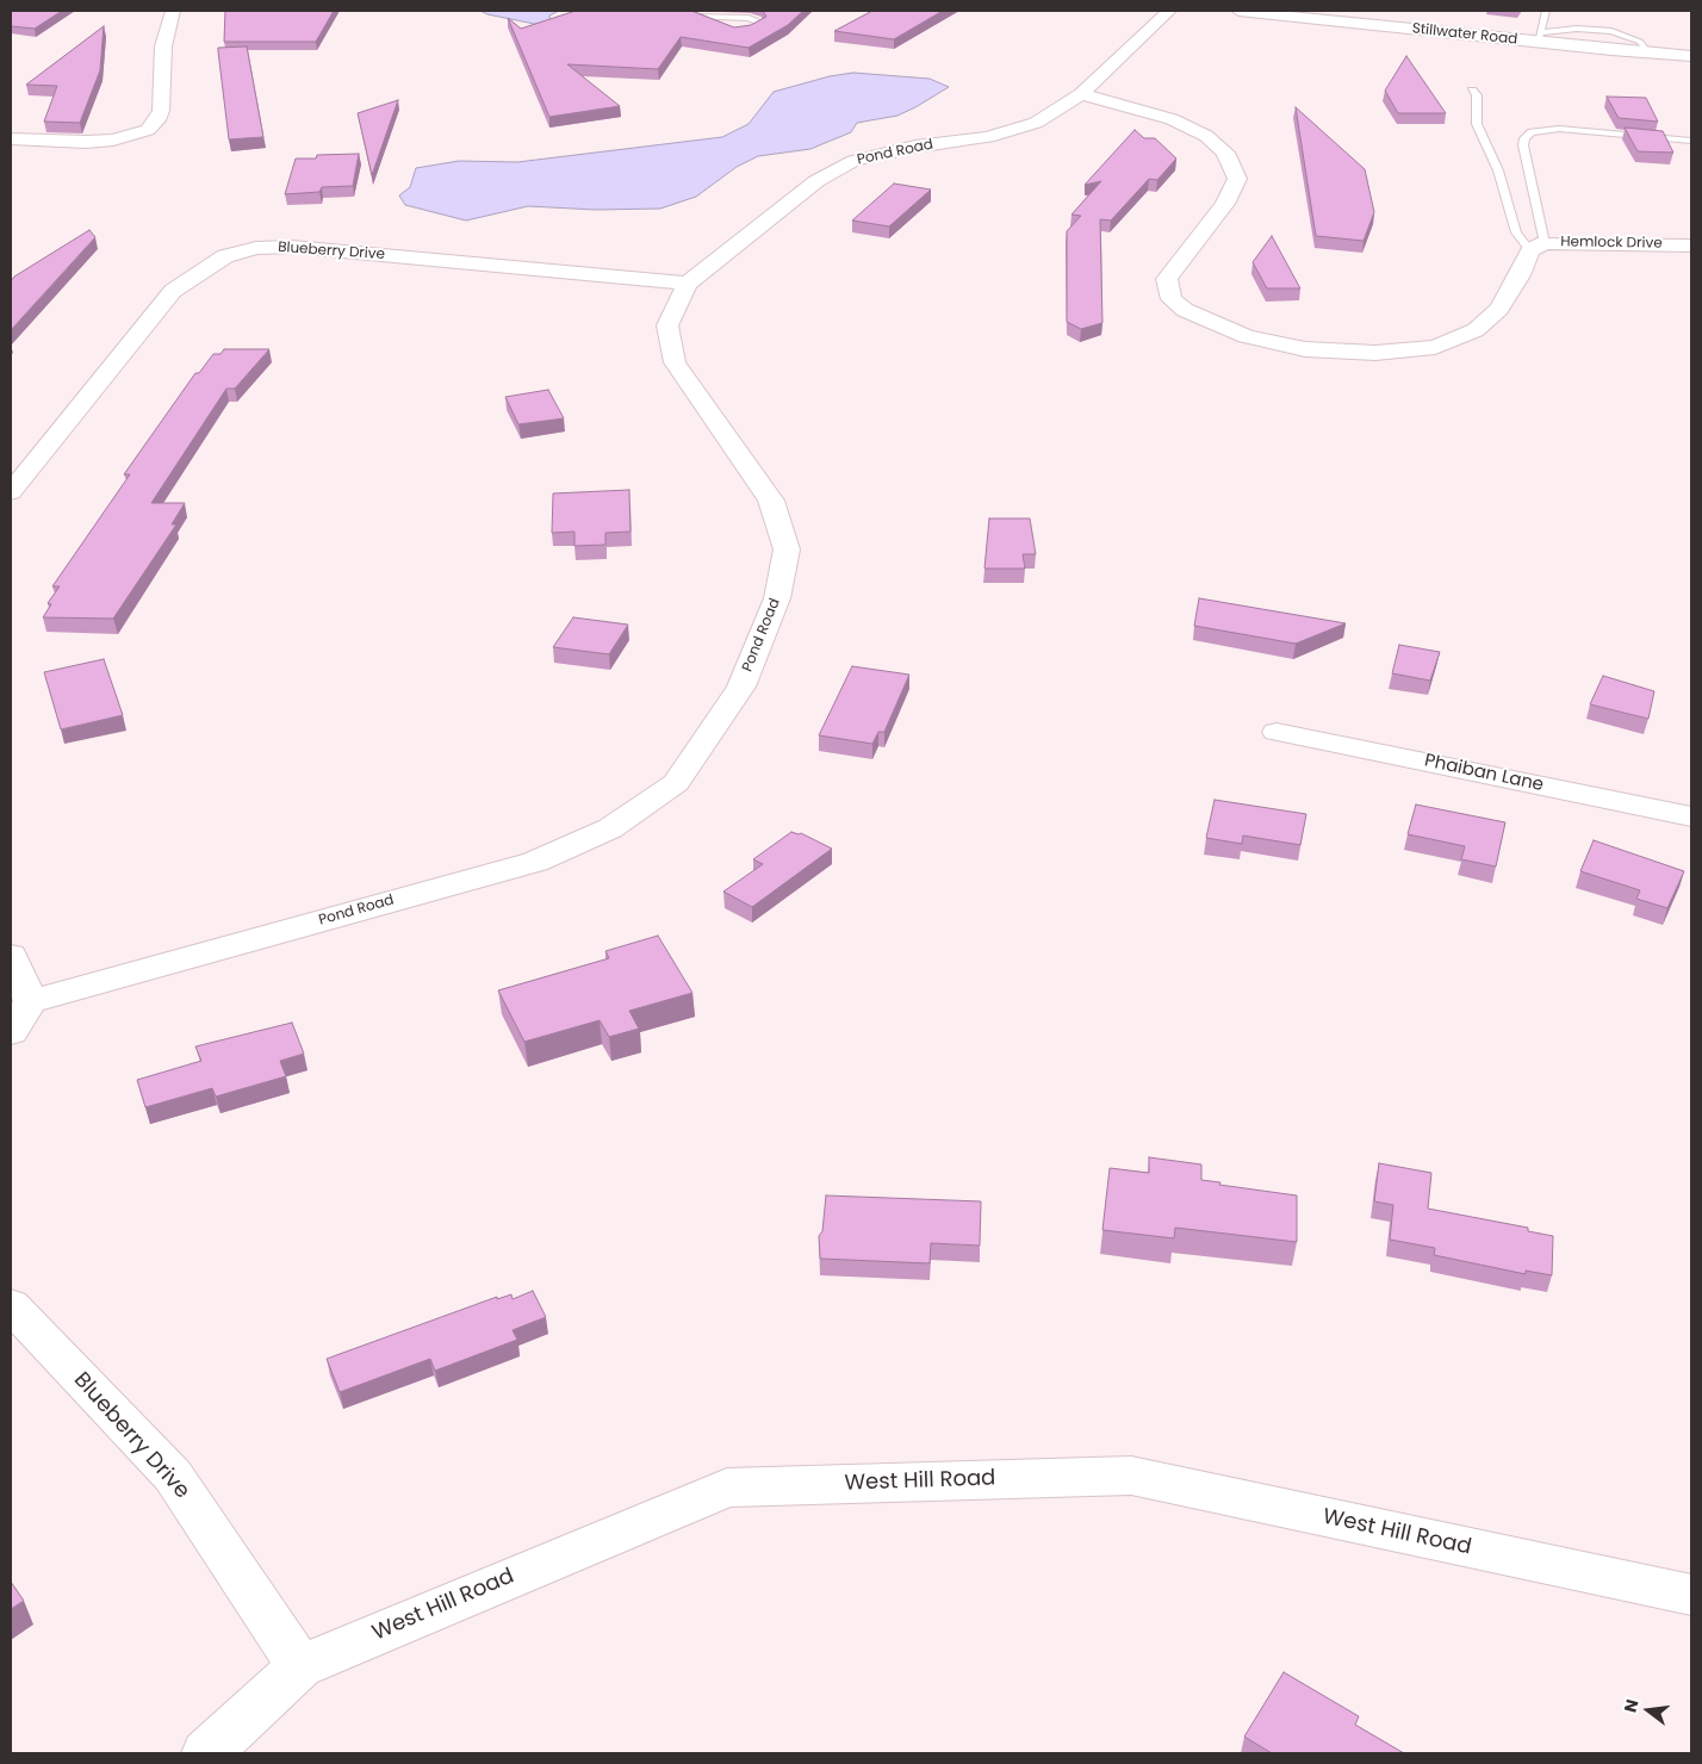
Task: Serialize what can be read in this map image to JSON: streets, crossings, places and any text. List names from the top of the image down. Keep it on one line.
{"streets":{"street":["Stillwater Road","Pond Road","Hemlock Drive","Blueberry Drive","Phaiban Lane","West Hill Road"]},"crossings":[["Pond Road","Blueberry Drive"],["Blueberry Drive","West Hill Road"]],"north":"left"}
